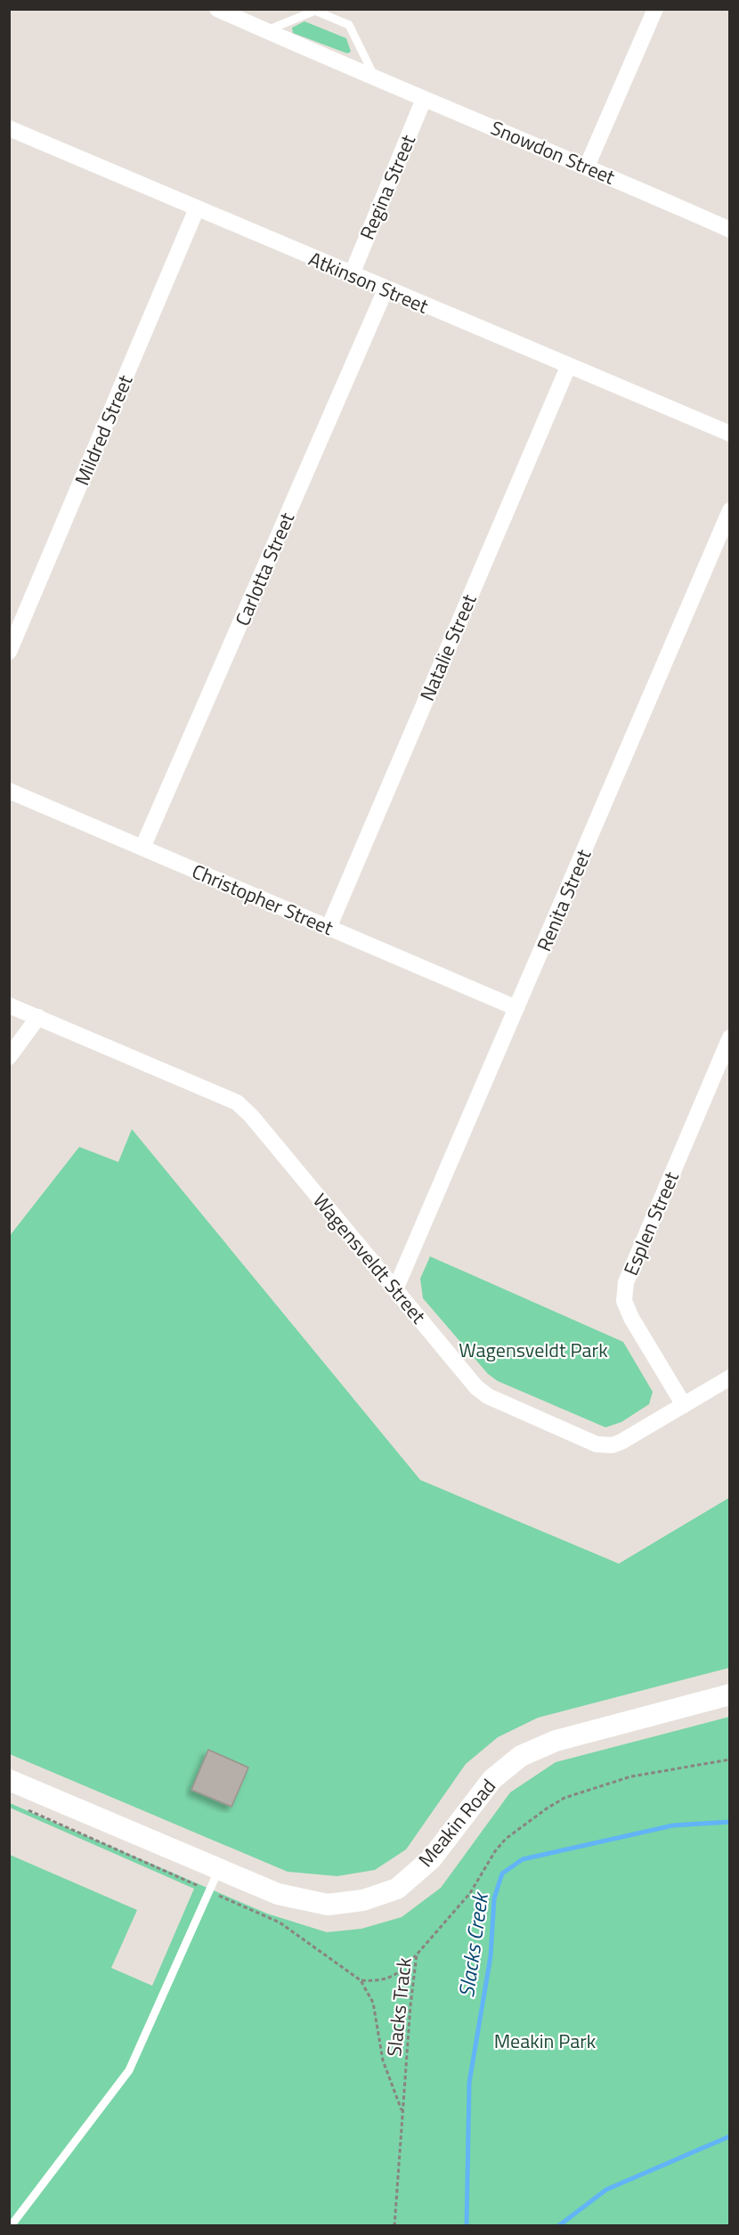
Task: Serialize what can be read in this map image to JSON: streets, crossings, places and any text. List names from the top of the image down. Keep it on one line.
{"streets":{"street":["Snowdon Street","Regina Street","Atkinson Street","Mildred Street","Carlotta Street","Natalie Street","Christopher Street","Renita Street","Esplen Street","Wagensveldt Street","Meakin Road"],"path":["Slacks Track"]},"crossings":[["Snowdon Street","Regina Street"],["Regina Street","Atkinson Street"],["Atkinson Street","Mildred Street"],["Atkinson Street","Carlotta Street"],["Atkinson Street","Natalie Street"],["Carlotta Street","Christopher Street"],["Natalie Street","Christopher Street"],["Christopher Street","Renita Street"],["Renita Street","Wagensveldt Street"],["Esplen Street","Wagensveldt Street"]],"water":["Slacks Creek"],"parks":["Wagensveldt Park","Meakin Park"]}
